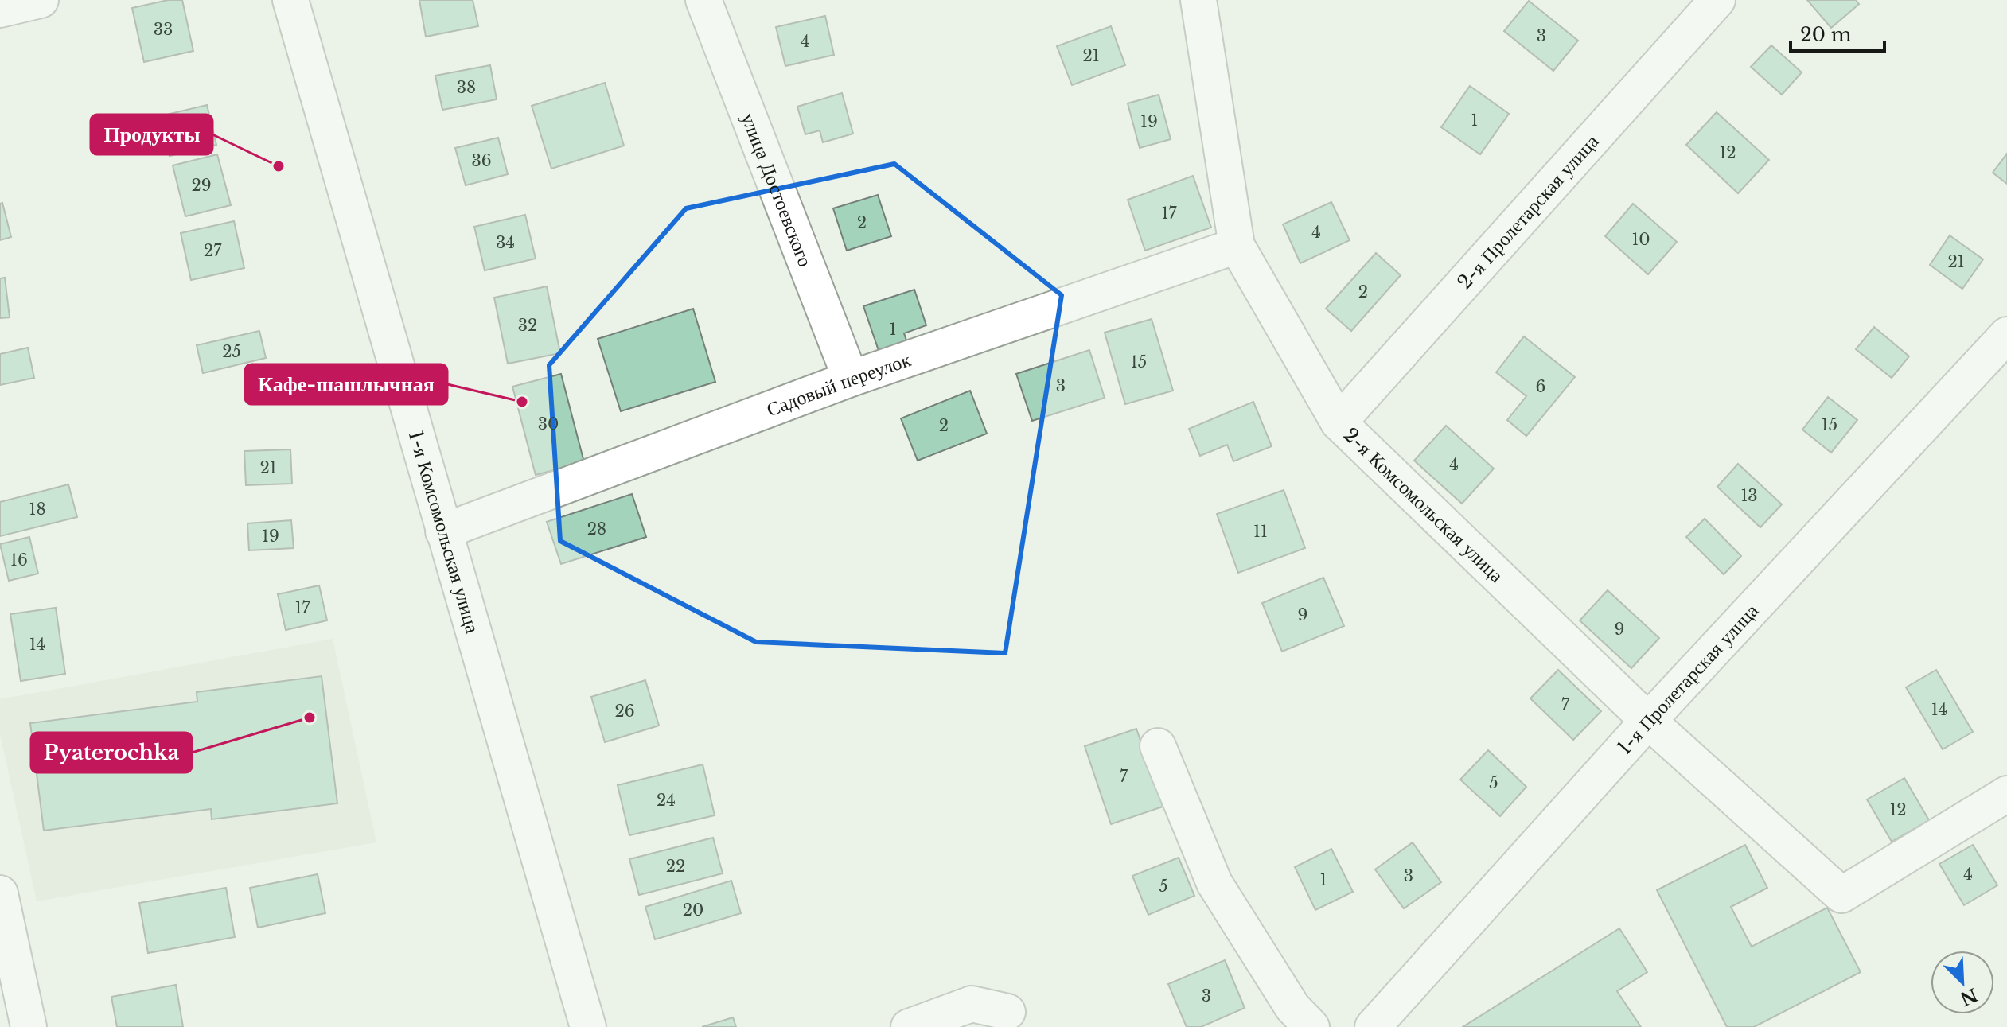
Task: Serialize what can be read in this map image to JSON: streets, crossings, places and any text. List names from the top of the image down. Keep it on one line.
{"streets":{"street":["улица Достоевского","2-я Пролетарская улица","Садовый переулок","2-я Комсомольская улица","1-я Комсомольская улица","1-я Пролетарская улица"]},"crossings":[["улица Достоевского","Садовый переулок"],["2-я Пролетарская улица","2-я Комсомольская улица"],["Садовый переулок","2-я Комсомольская улица"],["Садовый переулок","1-я Комсомольская улица"],["2-я Комсомольская улица","1-я Пролетарская улица"]],"places":["Продукты","Кафе-шашлычная","Pyaterochka"],"house_numbers":["33","3","4","21","38","1","19","12","36","29","17","2","4","10","34","27","21","2","32","1","25","15","3","6","30","15","2","4","21","13","18","28","11","19","16","17","9","9","14","7","14","26","7","5","24","12","22","4","3","1","5","20","3"],"scale_bar":"20 m","north":"bottom right"}
